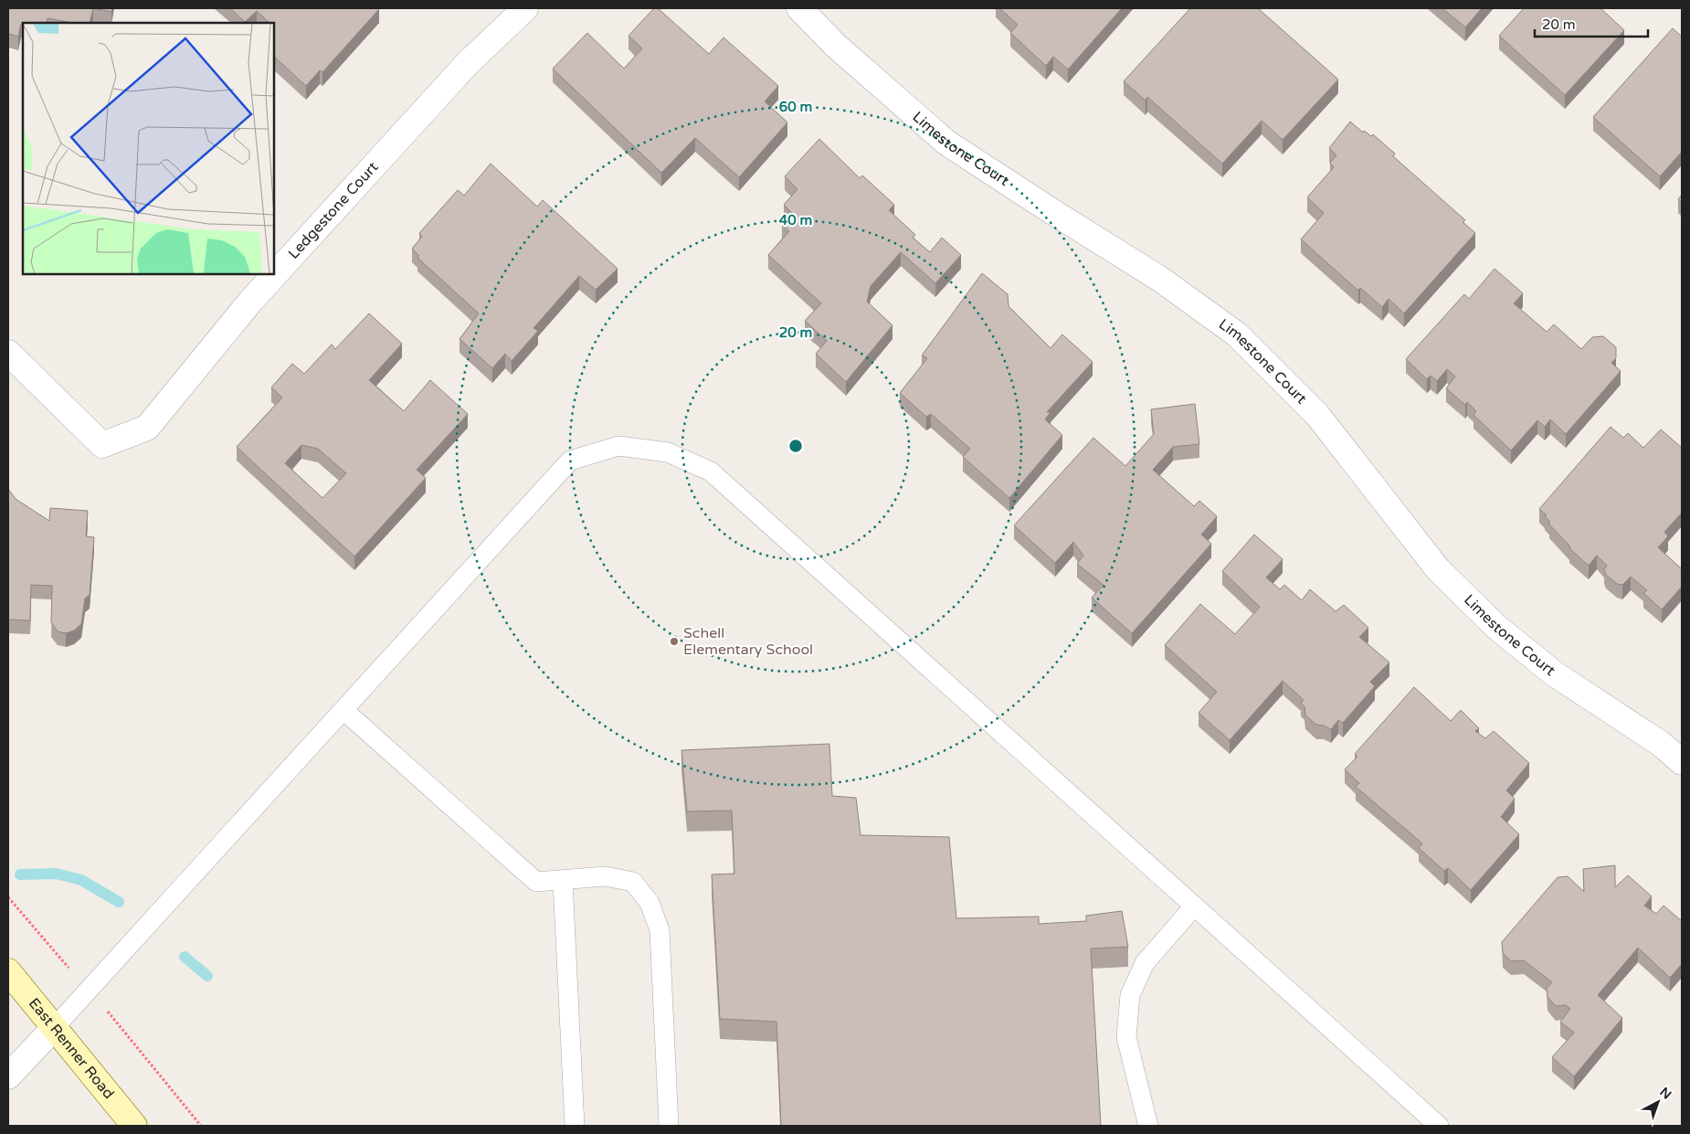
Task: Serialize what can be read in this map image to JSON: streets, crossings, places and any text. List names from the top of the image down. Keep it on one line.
{"streets":{"main road":["East Renner Road"],"street":["Limestone Court","Ledgestone Court"]},"places":["Schell Elementary School"],"scale_bar":"20 m","north":"top right","rings":["60 m","40 m","20 m"]}
